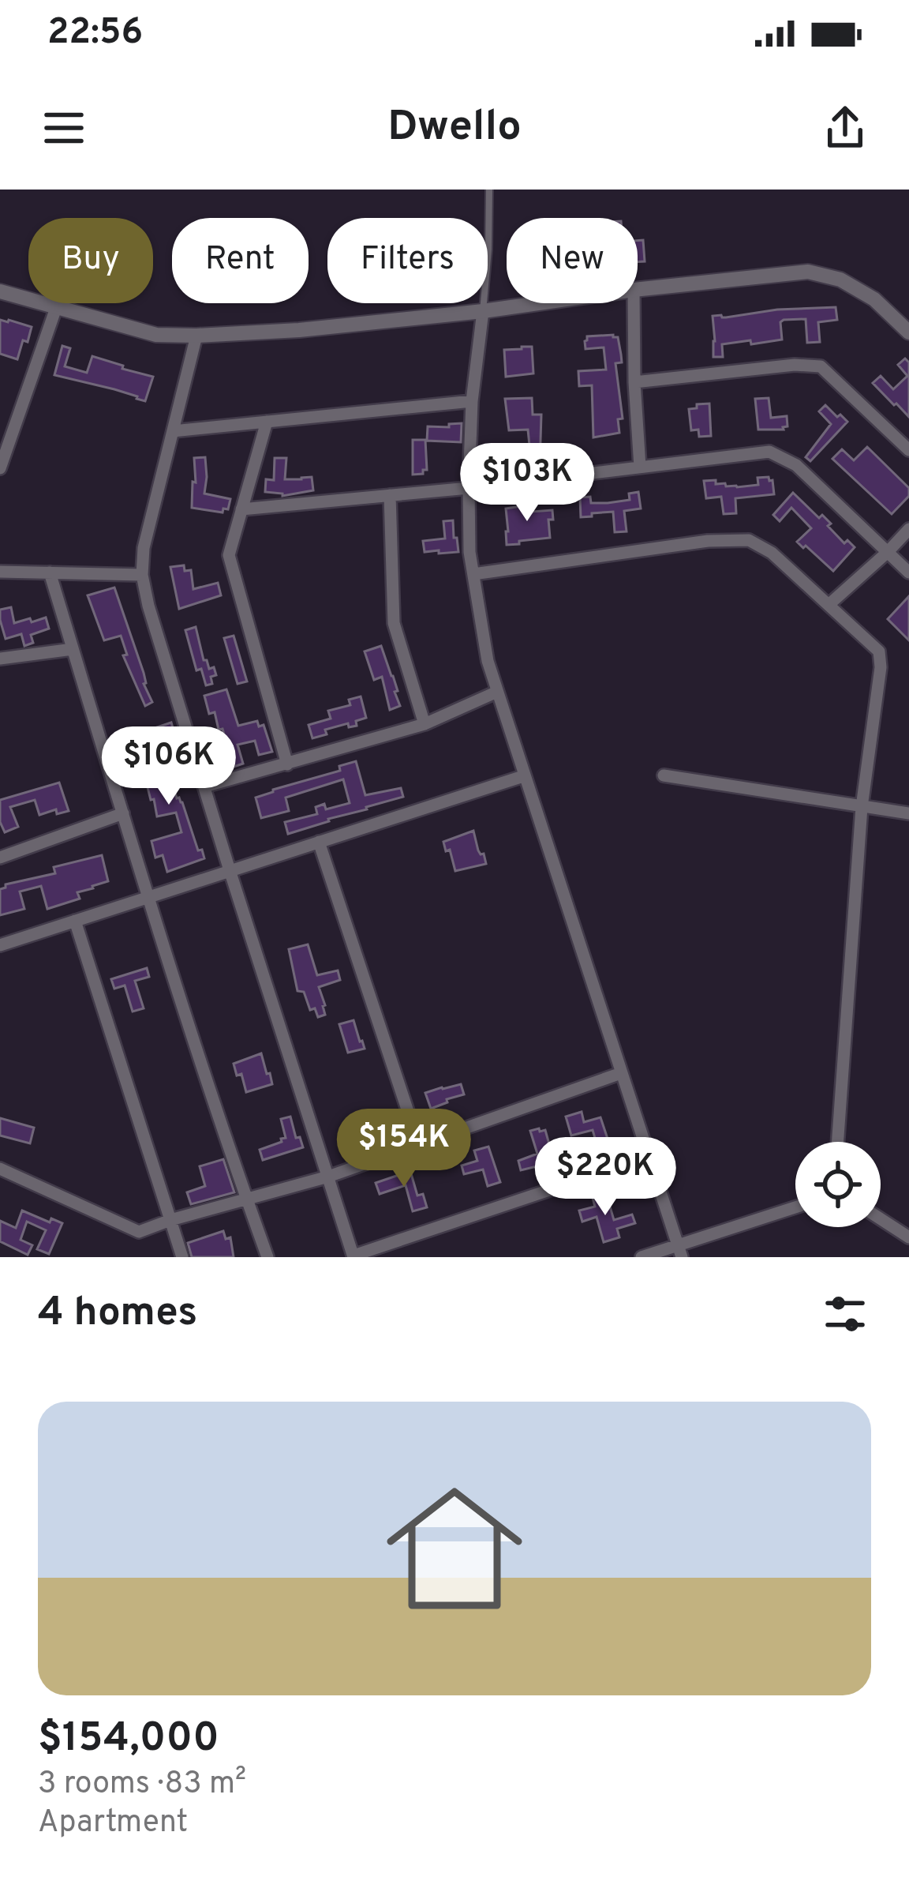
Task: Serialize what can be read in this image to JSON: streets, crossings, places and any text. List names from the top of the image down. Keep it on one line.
{"page":{"status":"22:56","header":"Dwello","chip":["Buy","Rent","Filters","New"],"price":["$103K","$106K","$154K","$220K"],"heading":"4 homes","list":[{"name":"$154,000","note":"3 rooms · 83 m² · Apartment"}]}}
